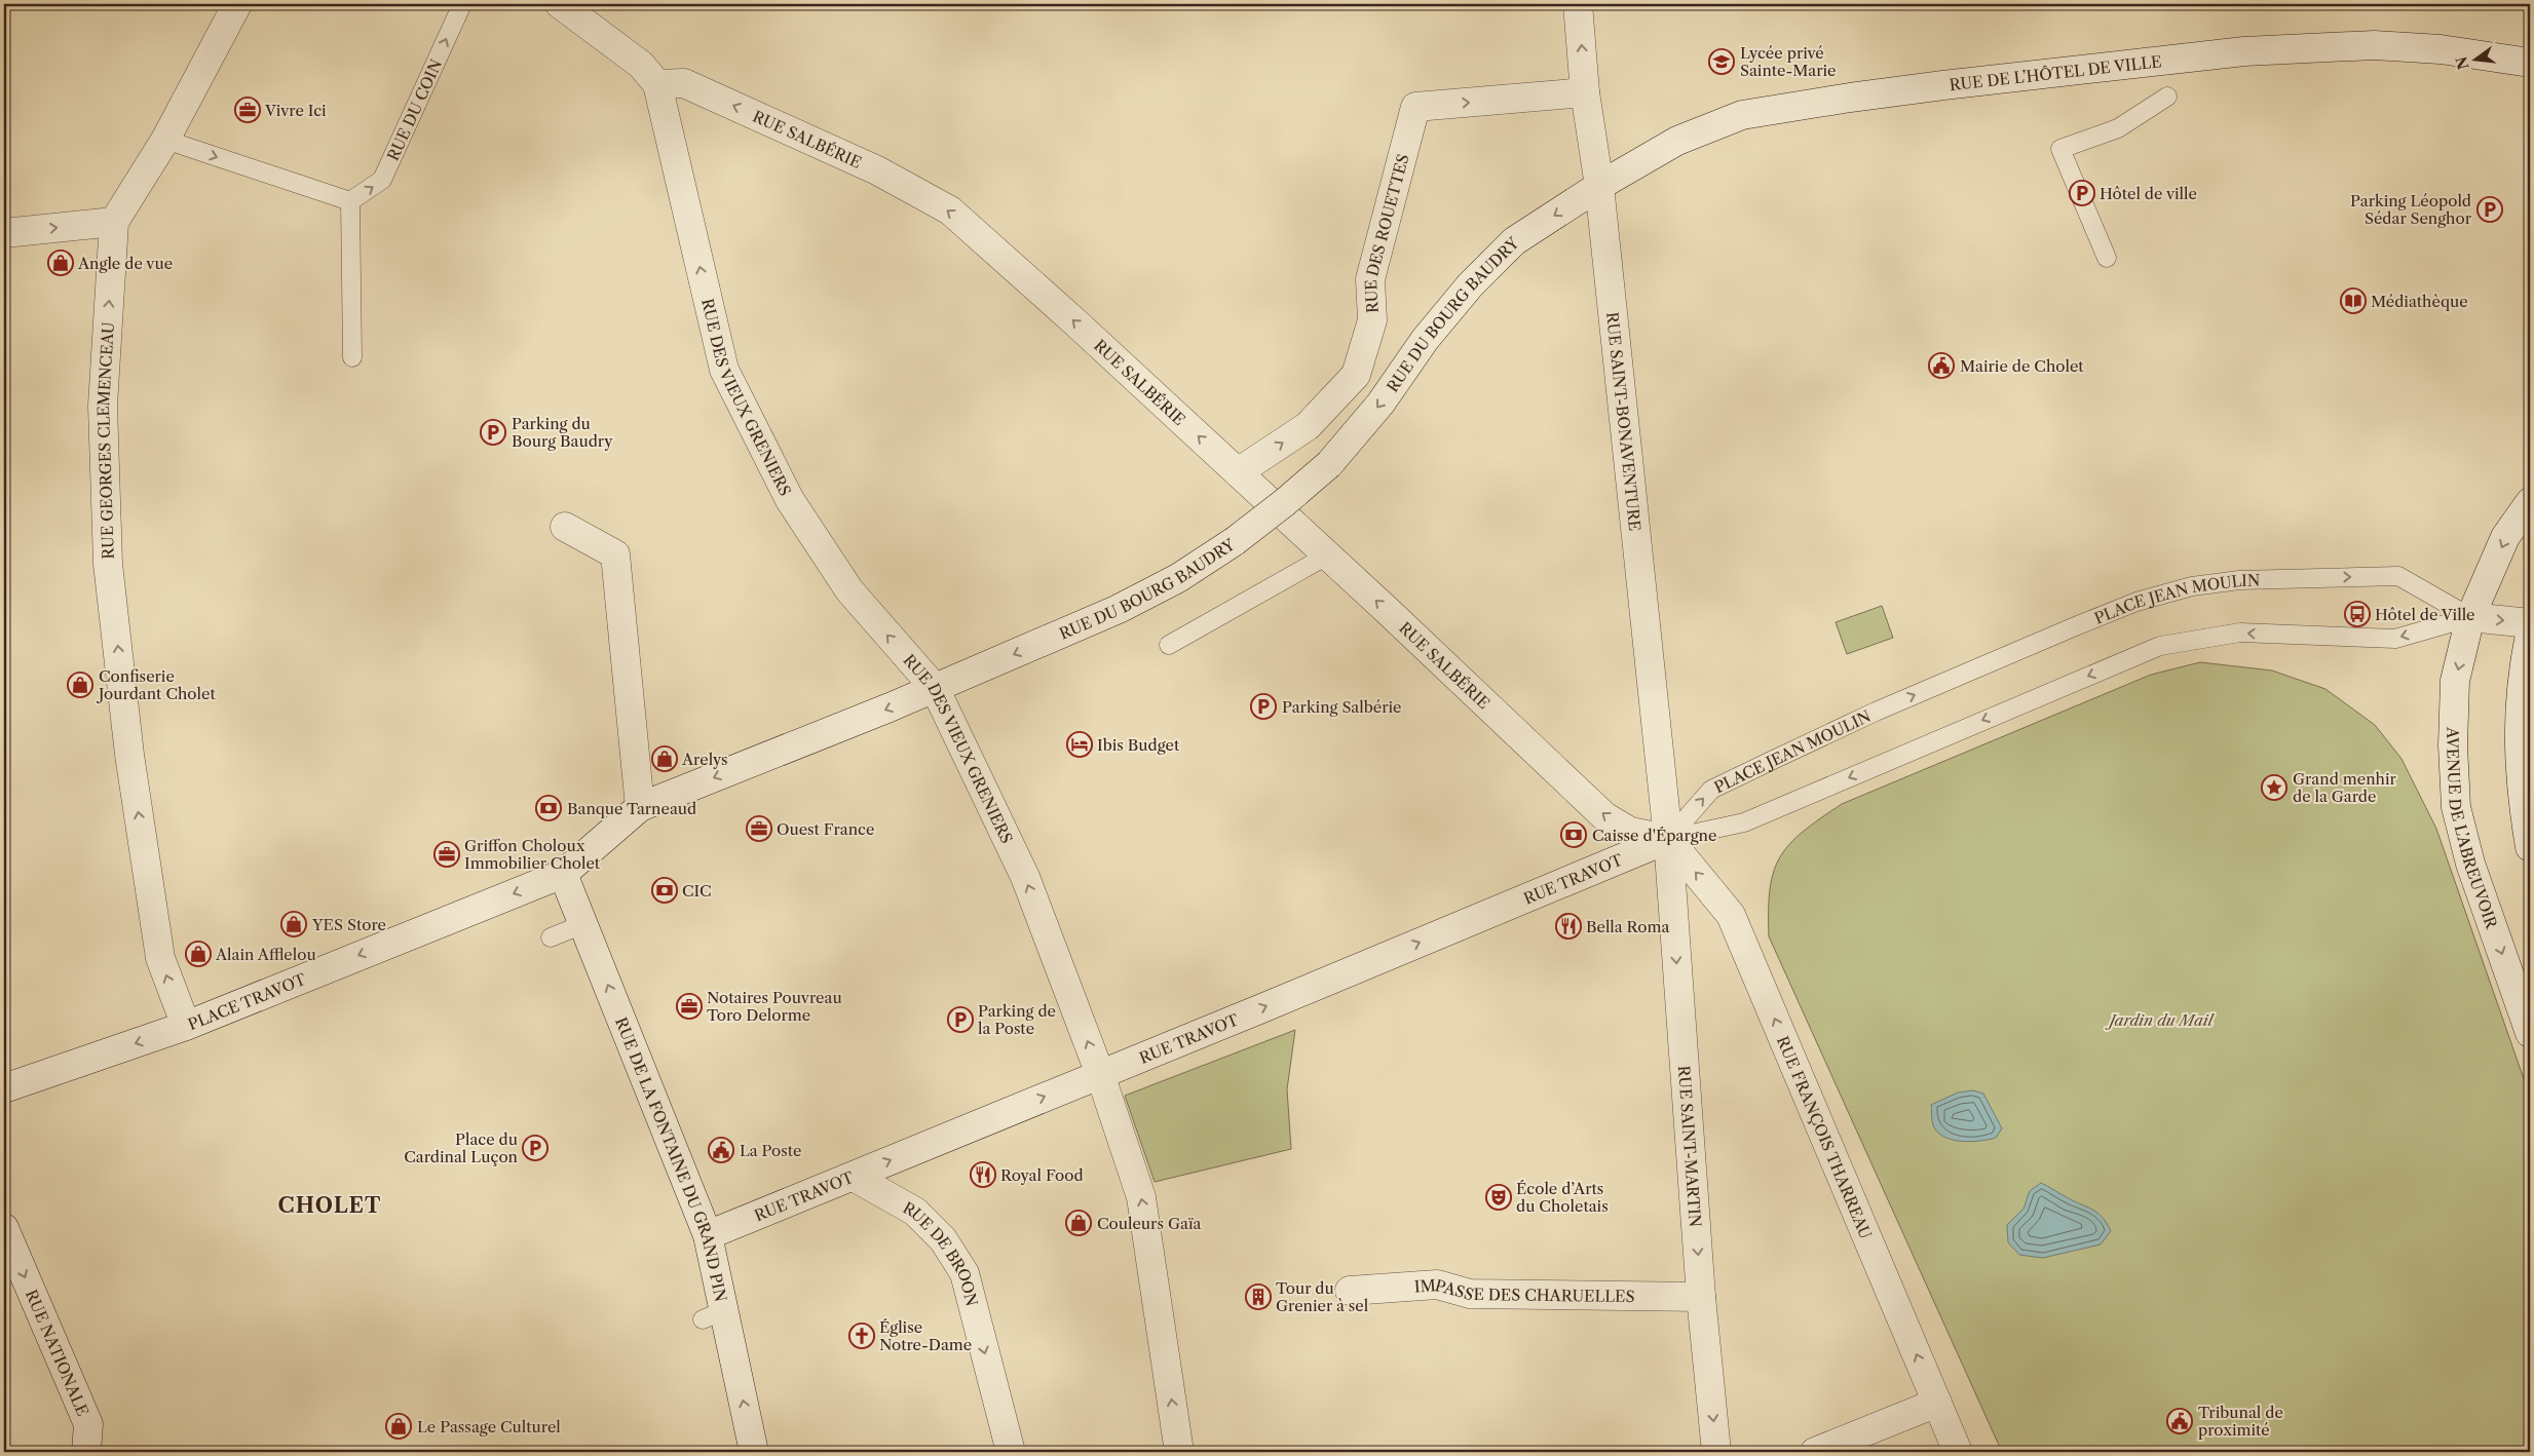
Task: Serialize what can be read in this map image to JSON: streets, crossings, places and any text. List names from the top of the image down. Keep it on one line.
{"streets":{"street":["RUE DE L’HÔTEL DE VILLE","RUE SALBÉRIE","RUE DES ROUETTES","RUE DU BOURG BAUDRY","RUE DES VIEUX GRENIERS","RUE SAINT-BONAVENTURE","RUE GEORGES CLEMENCEAU","PLACE JEAN MOULIN","AVENUE DE L’ABREUVOIR","RUE TRAVOT","PLACE TRAVOT","RUE FRANÇOIS THARREAU","RUE SAINT-MARTIN","RUE DE LA FONTAINE DU GRAND PIN","RUE DE BROON","IMPASSE DES CHARUELLES","RUE NATIONALE"],"lane":["RUE DU COIN"]},"crossings":[["RUE DE L’HÔTEL DE VILLE","RUE DU BOURG BAUDRY"],["RUE DE L’HÔTEL DE VILLE","RUE SAINT-BONAVENTURE"],["RUE SALBÉRIE","RUE DES ROUETTES"],["RUE SALBÉRIE","RUE DES VIEUX GRENIERS"],["RUE SALBÉRIE","RUE SAINT-BONAVENTURE"],["RUE SALBÉRIE","PLACE JEAN MOULIN"],["RUE SALBÉRIE","RUE TRAVOT"],["RUE SALBÉRIE","RUE FRANÇOIS THARREAU"],["RUE SALBÉRIE","RUE SAINT-MARTIN"],["RUE DES ROUETTES","RUE SAINT-BONAVENTURE"],["RUE DU BOURG BAUDRY","RUE DES VIEUX GRENIERS"],["RUE DU BOURG BAUDRY","RUE SAINT-BONAVENTURE"],["RUE DU BOURG BAUDRY","PLACE TRAVOT"],["RUE DES VIEUX GRENIERS","RUE TRAVOT"],["RUE SAINT-BONAVENTURE","PLACE JEAN MOULIN"],["RUE SAINT-BONAVENTURE","RUE TRAVOT"],["RUE SAINT-BONAVENTURE","RUE FRANÇOIS THARREAU"],["RUE SAINT-BONAVENTURE","RUE SAINT-MARTIN"],["RUE GEORGES CLEMENCEAU","PLACE TRAVOT"],["PLACE JEAN MOULIN","AVENUE DE L’ABREUVOIR"],["PLACE JEAN MOULIN","RUE TRAVOT"],["PLACE JEAN MOULIN","RUE FRANÇOIS THARREAU"],["PLACE JEAN MOULIN","RUE SAINT-MARTIN"],["RUE TRAVOT","RUE FRANÇOIS THARREAU"],["RUE TRAVOT","RUE SAINT-MARTIN"],["RUE TRAVOT","RUE DE LA FONTAINE DU GRAND PIN"],["RUE TRAVOT","RUE DE BROON"],["PLACE TRAVOT","RUE DE LA FONTAINE DU GRAND PIN"],["RUE FRANÇOIS THARREAU","RUE SAINT-MARTIN"],["RUE SAINT-MARTIN","IMPASSE DES CHARUELLES"]],"one_way":["RUE DU COIN","RUE SALBÉRIE","RUE DES ROUETTES","RUE DU BOURG BAUDRY","RUE DES VIEUX GRENIERS","RUE GEORGES CLEMENCEAU","RUE TRAVOT","PLACE TRAVOT","RUE FRANÇOIS THARREAU","RUE SAINT-MARTIN","RUE DE LA FONTAINE DU GRAND PIN","RUE DE BROON","RUE NATIONALE"],"districts":["CHOLET"],"parks":["Jardin du Mail"],"places":{"school or university":["Lycée privé Sainte-Marie"],"office":["Vivre Ici","Ouest France","Griffon Choloux Immobilier Cholet","Notaires Pouvreau Toro Delorme"],"parking":["Hôtel de ville","Parking Léopold Sédar Senghor","Parking du Bourg Baudry","Parking Salbérie","Parking de la Poste","Place du Cardinal Luçon"],"shop":["Angle de vue","Confiserie Jourdant Cholet","Arelys","YES Store","Alain Afflelou","Couleurs Gaïa","Le Passage Culturel"],"library":["Médiathèque"],"public building":["Mairie de Cholet","La Poste","Tribunal de proximité"],"bus stop":["Hôtel de Ville"],"hotel":["Ibis Budget"],"place":["Grand menhir de la Garde"],"bank":["Banque Tarneaud","Caisse d'Épargne","CIC"],"restaurant":["Bella Roma","Royal Food"],"theatre":["École d’Arts du Choletais"],"building":["Tour du Grenier à sel"],"church":["Église Notre-Dame"]},"north":"left"}
